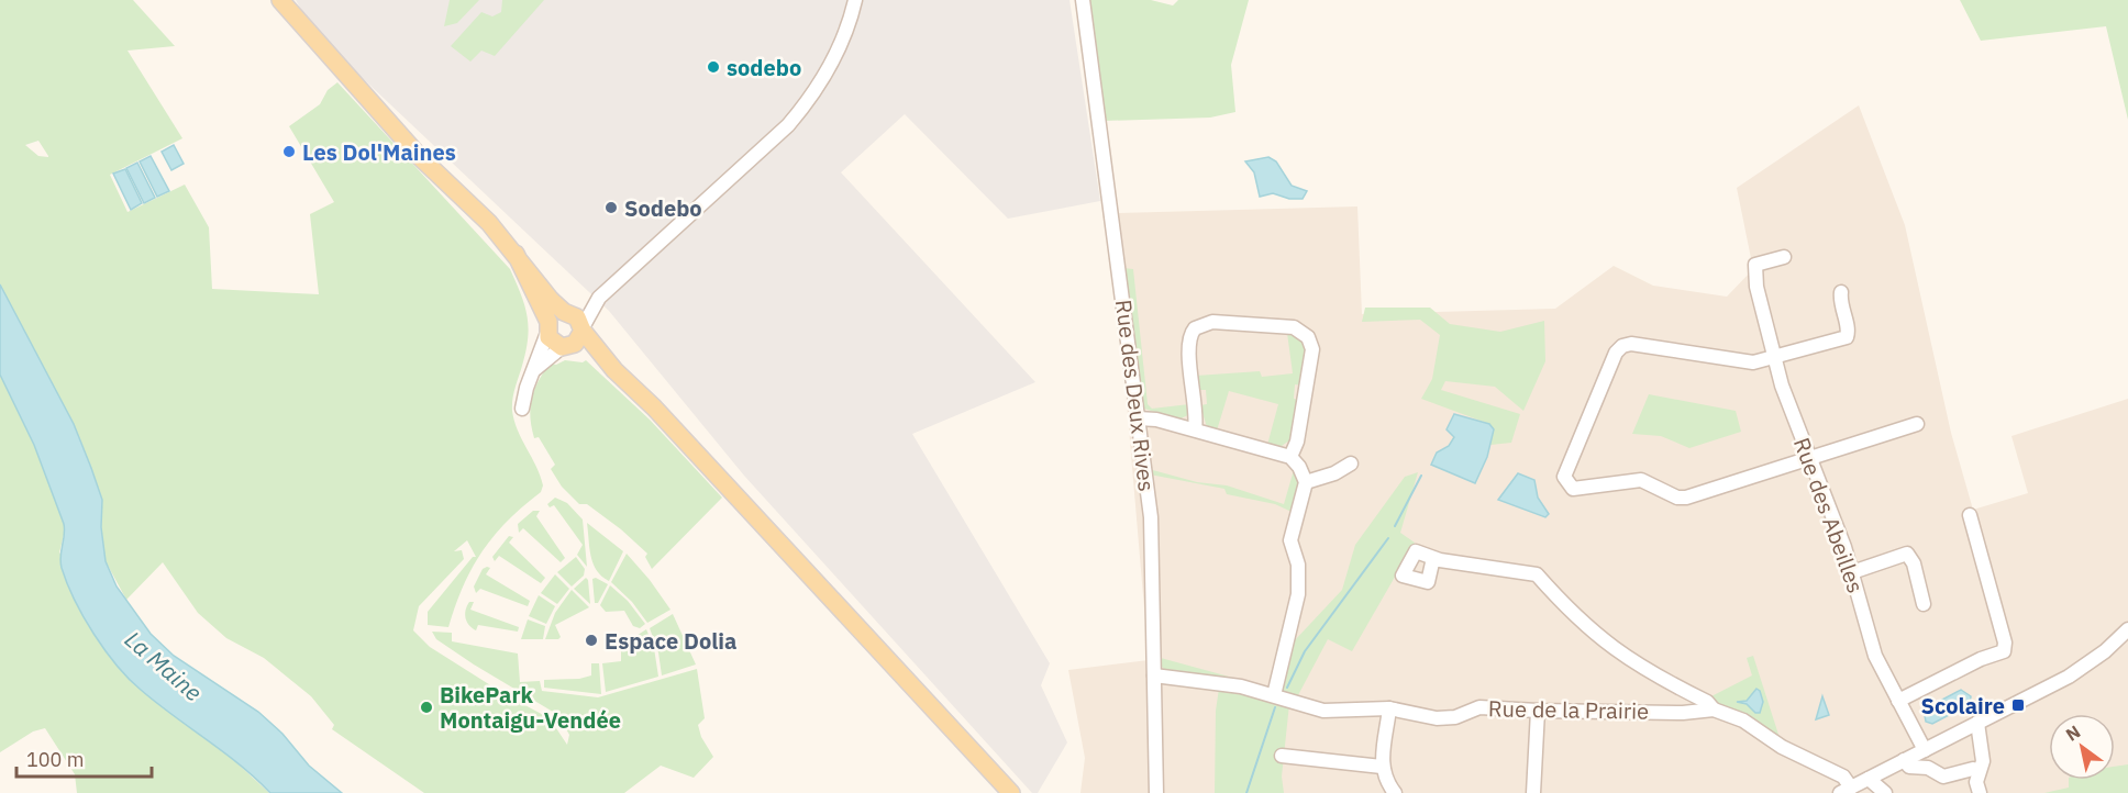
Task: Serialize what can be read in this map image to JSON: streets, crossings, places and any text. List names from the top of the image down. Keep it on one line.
{"streets":{"street":["Rue des Deux Rives","Rue des Abeilles","Rue de la Prairie"]},"crossings":[["Rue des Deux Rives","Rue de la Prairie"]],"water":["La Maine"],"places":{"other":["sodebo","Les Dol'Maines","Sodebo","Espace Dolia","BikePark Montaigu-Vendée"],"transit":["Scolaire"]},"scale_bar":"100 m","north":"top left"}
